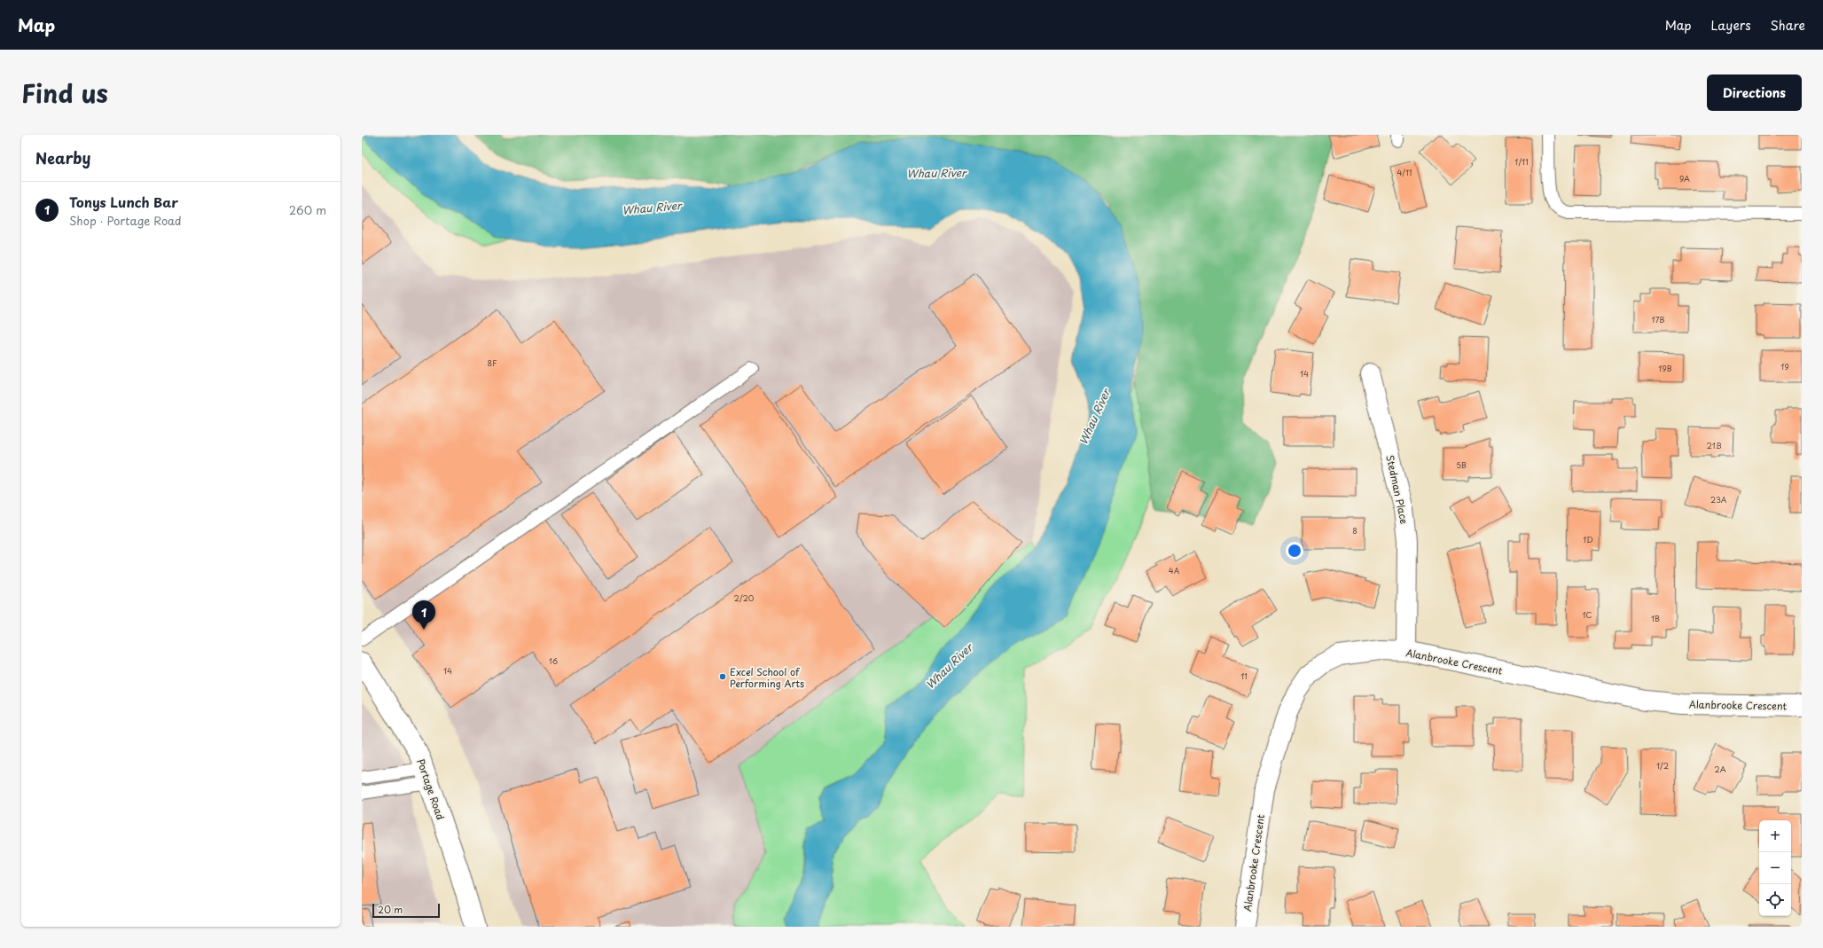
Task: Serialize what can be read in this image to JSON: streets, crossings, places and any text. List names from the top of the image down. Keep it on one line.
{"streets":{"street":["Stedman Place","Alanbrooke Crescent","Portage Road"]},"crossings":[["Stedman Place","Alanbrooke Crescent"]],"water":["Whau River"],"places":["Excel School of Performing Arts"],"house_numbers":["1/11","4/11","9A","17B","8F","19","19B","14","21B","5B","23A","8","1D","4A","2/20","1C","1B","16","14","11","1/2","2A"],"scale_bar":"20 m","page":{"header":"Map","nav":["Map","Layers","Share"],"title":"Find us","buttons":"Directions","heading":"Nearby","list":[{"mark":"1","name":"Tonys Lunch Bar","note":"Shop · Portage Road","value":"260 m"}],"pins":"1","map_buttons":["+","−"],"scale":"20 m"}}
